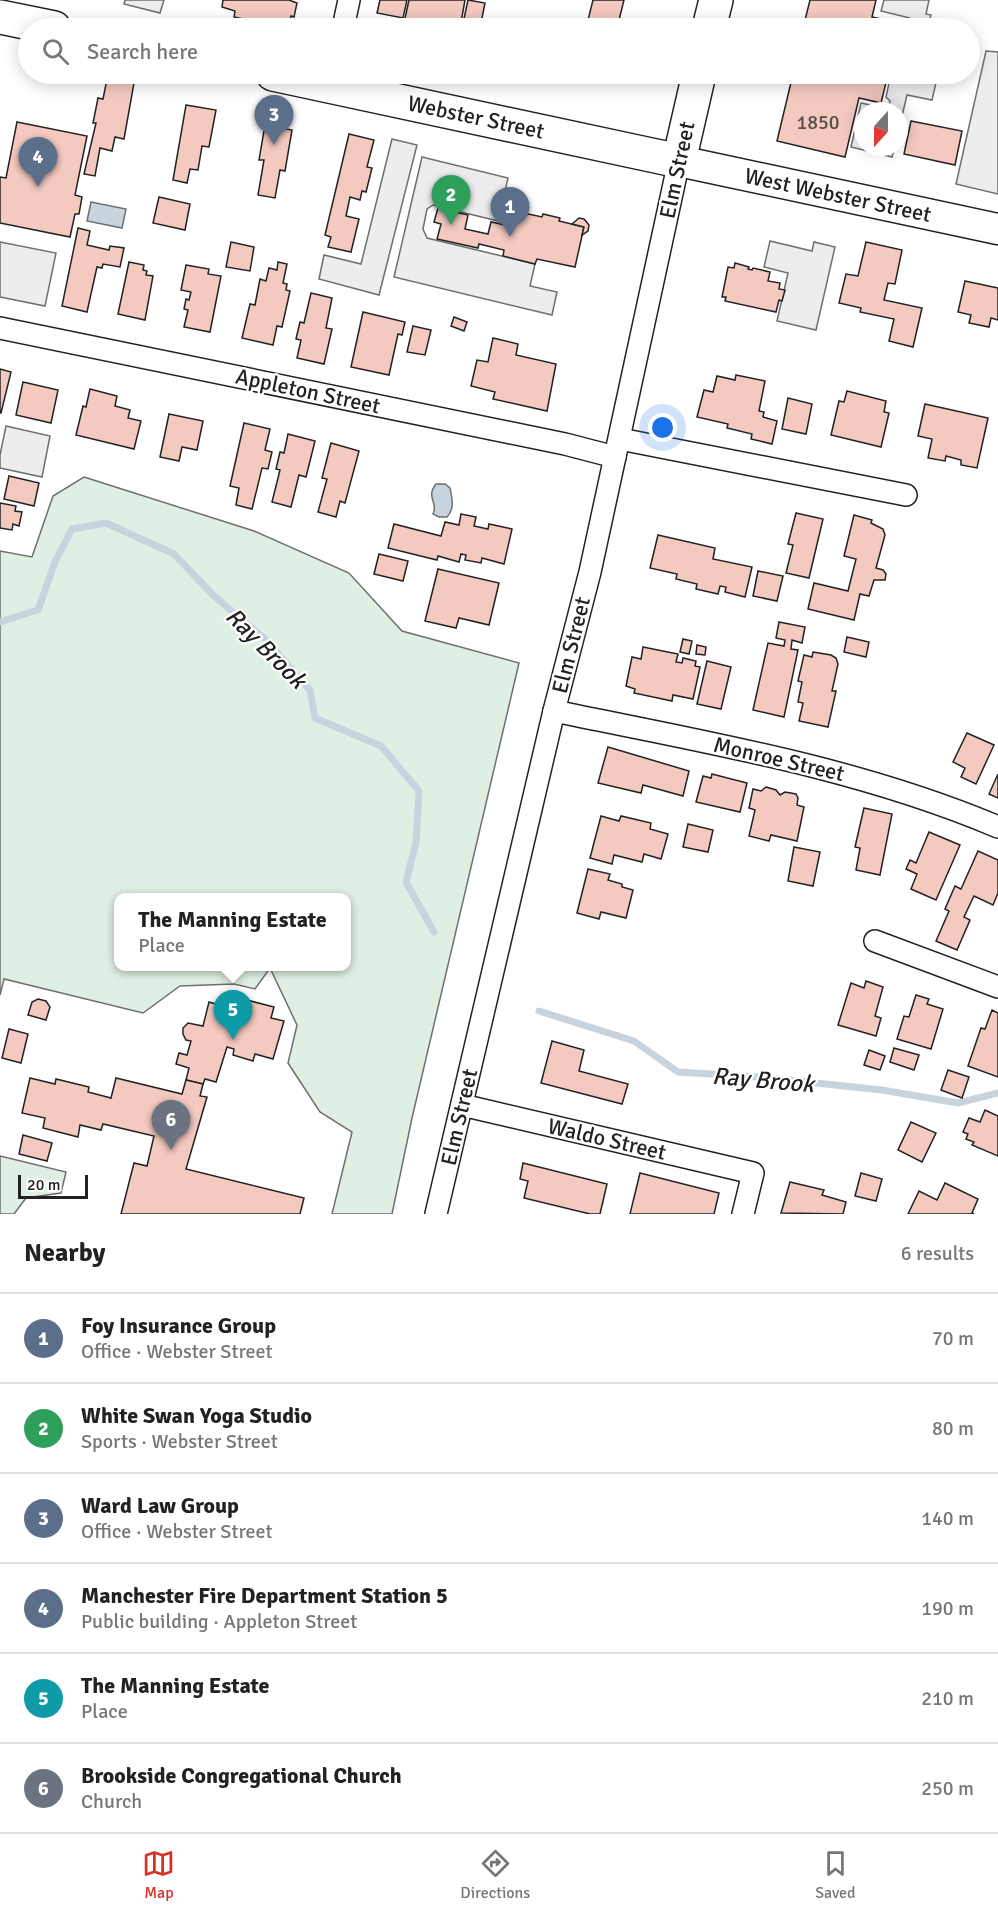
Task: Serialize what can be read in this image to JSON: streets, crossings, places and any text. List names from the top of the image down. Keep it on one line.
{"streets":{"main road":["Webster Street","Elm Street"],"street":["West Webster Street","Appleton Street","Monroe Street","Waldo Street"]},"crossings":[["Webster Street","Elm Street"],["Webster Street","West Webster Street"],["Elm Street","West Webster Street"],["Elm Street","Appleton Street"],["Elm Street","Monroe Street"],["Elm Street","Waldo Street"]],"water":["Ray Brook"],"house_numbers":["1850"],"scale_bar":"20 m","north":"bottom","page":{"search":"Search here","pins":["3","4","2","1","5","6"],"popup":["The Manning Estate","Place"],"scale":"20 m","heading":["Nearby","6 results"],"list":[{"mark":"1","name":"Foy Insurance Group","note":"Office · Webster Street","value":"70 m"},{"mark":"2","name":"White Swan Yoga Studio","note":"Sports · Webster Street","value":"80 m"},{"mark":"3","name":"Ward Law Group","note":"Office · Webster Street","value":"140 m"},{"mark":"4","name":"Manchester Fire Department Station 5","note":"Public building · Appleton Street","value":"190 m"},{"mark":"5","name":"The Manning Estate","note":"Place","value":"210 m"},{"mark":"6","name":"Brookside Congregational Church","note":"Church","value":"250 m"}],"nav":["Map","Directions","Saved"]}}
